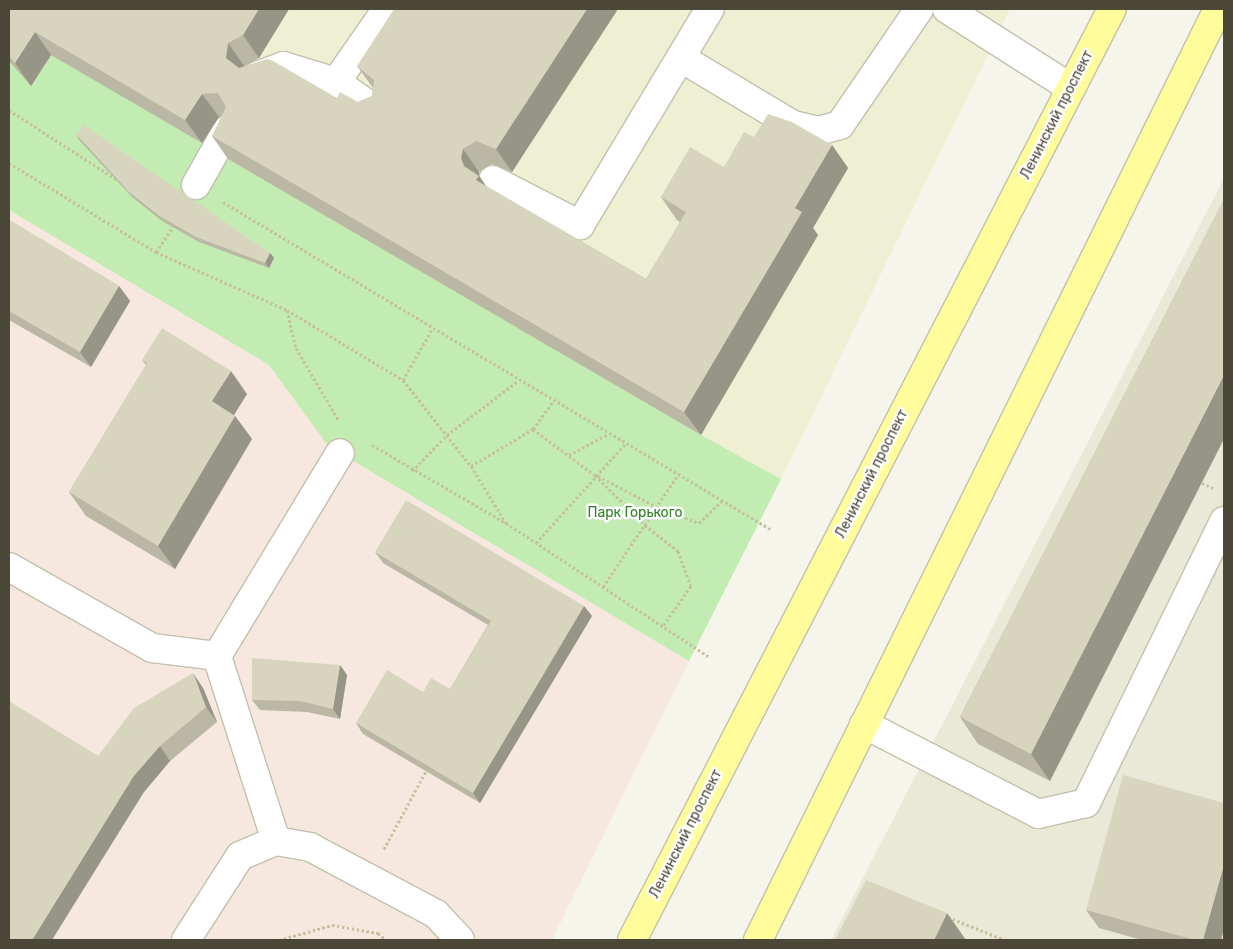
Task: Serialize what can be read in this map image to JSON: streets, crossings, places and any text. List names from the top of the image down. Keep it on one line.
{"streets":{"main road":["Ленинский проспект"]},"parks":["Парк Горького"]}
